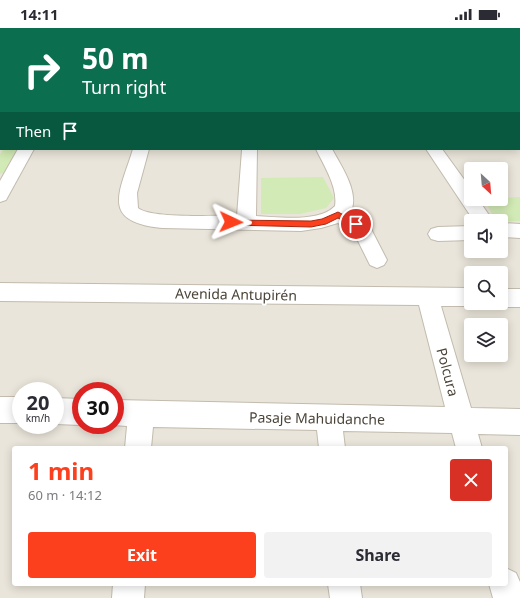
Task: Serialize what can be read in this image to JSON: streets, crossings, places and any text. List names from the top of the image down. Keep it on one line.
{"streets":{"street":["Avenida Antupirén","Polcura","Pasaje Mahuidanche"]},"crossings":[["Avenida Antupirén","Polcura"],["Polcura","Pasaje Mahuidanche"]],"north":"bottom right","page":{"status":"14:11","turn":["50 m","Turn right"],"then":"Then","speed":"20 km/h","limit":"30","heading":["1 min","60 m · 14:12"],"buttons":["Exit","Share"]}}
